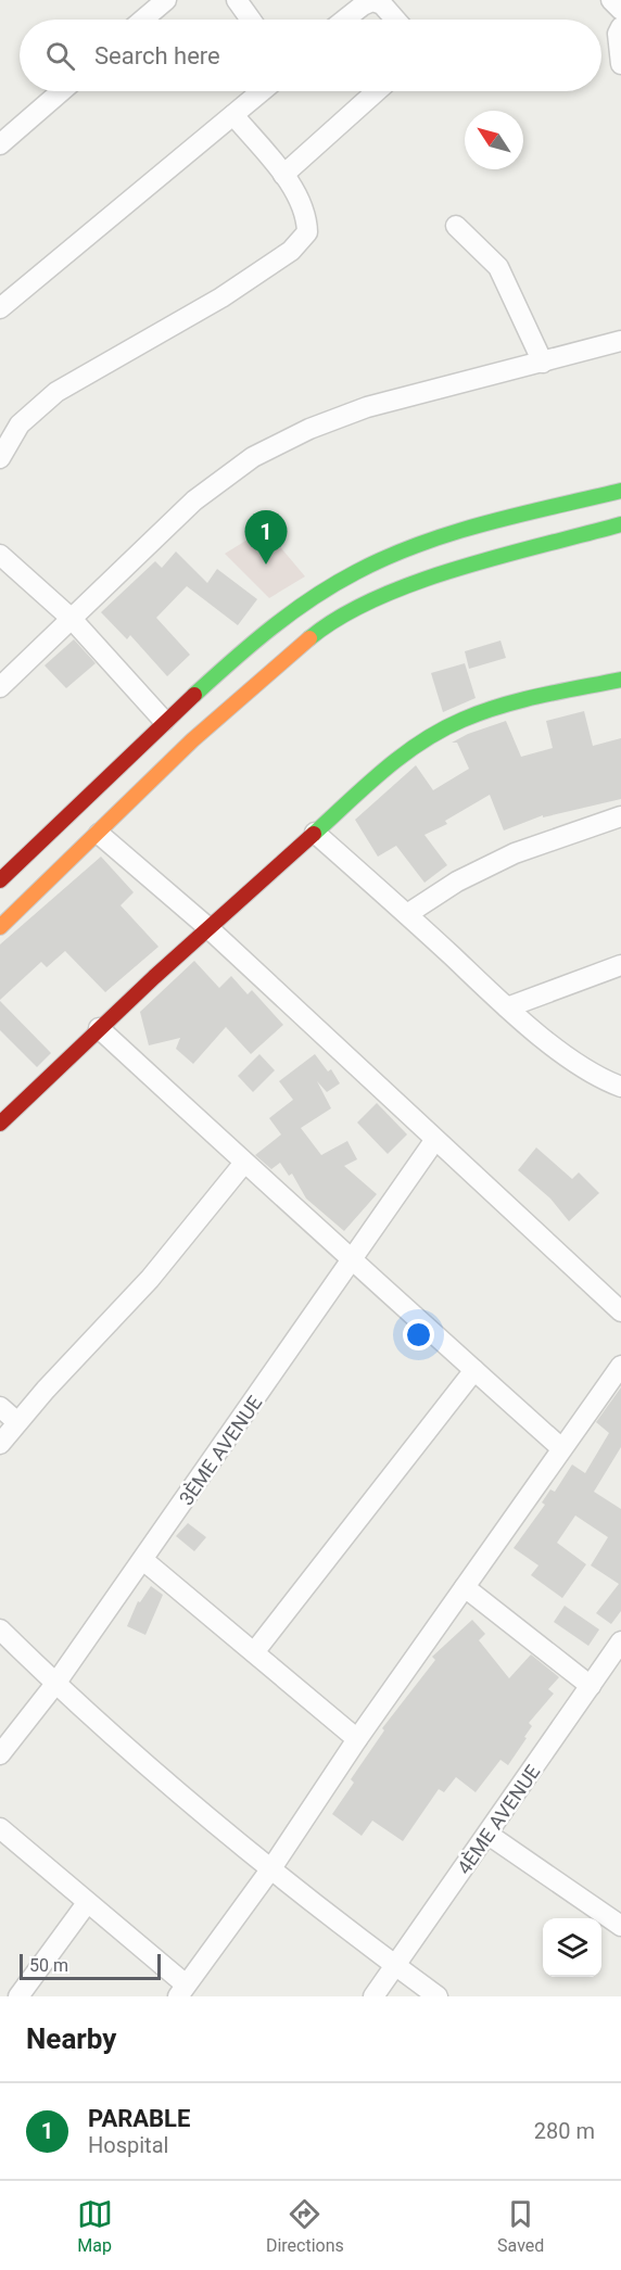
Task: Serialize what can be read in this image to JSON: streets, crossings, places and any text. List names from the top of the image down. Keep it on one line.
{"streets":{"street":["3ÈME AVENUE","4ÈME AVENUE"]},"scale_bar":"50 m","north":"top left","page":{"search":"Search here","pins":"1","scale":"50 m","heading":"Nearby","list":[{"mark":"1","name":"PARABLE","note":"Hospital","value":"280 m"}],"nav":["Map","Directions","Saved"]}}
